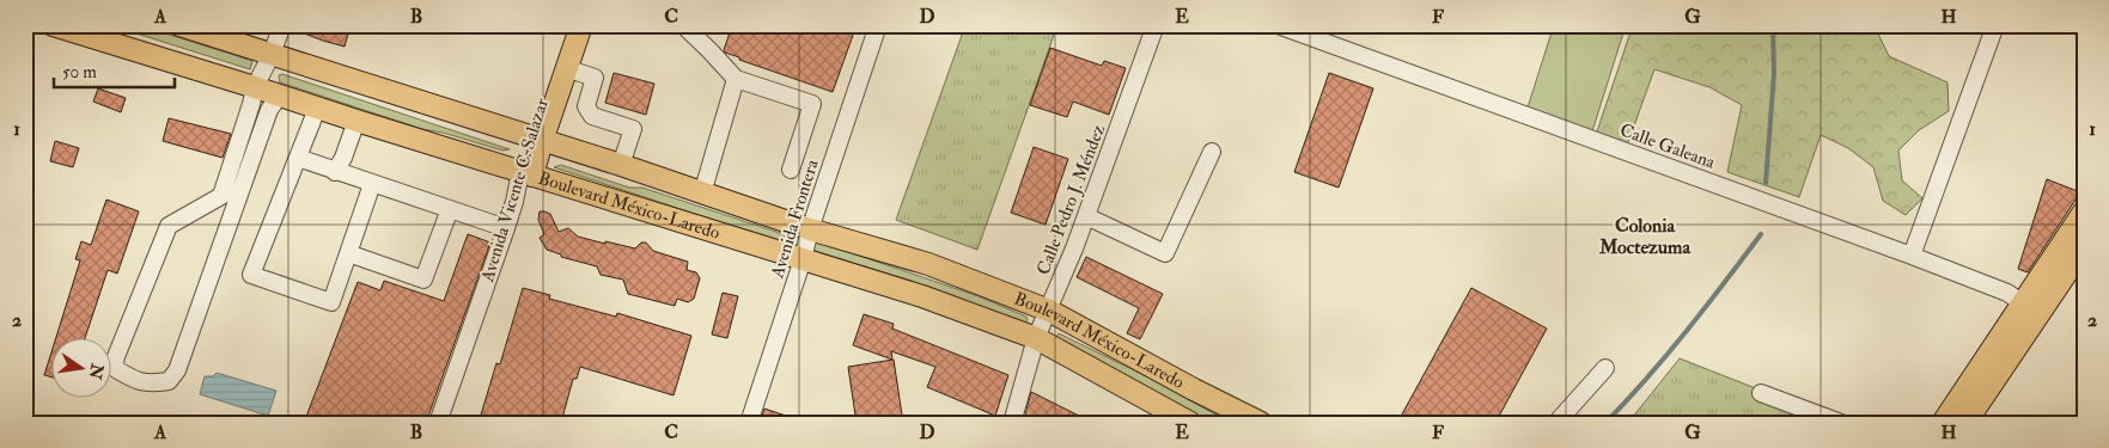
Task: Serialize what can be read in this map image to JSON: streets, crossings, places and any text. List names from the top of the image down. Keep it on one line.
{"streets":{"main road":["Avenida Vicente C. Salazar","Boulevard México-Laredo"],"street":["Calle Galeana","Calle Pedro J. Méndez","Avenida Frontera"]},"crossings":[["Avenida Vicente C. Salazar","Boulevard México-Laredo"],["Calle Pedro J. Méndez","Boulevard México-Laredo"],["Boulevard México-Laredo","Avenida Frontera"]],"districts":["Colonia Moctezuma"],"scale_bar":"50 m","north":"right","grid":{"columns":["A","B","C","D","E","F","G","H"],"rows":["1","2"]}}
